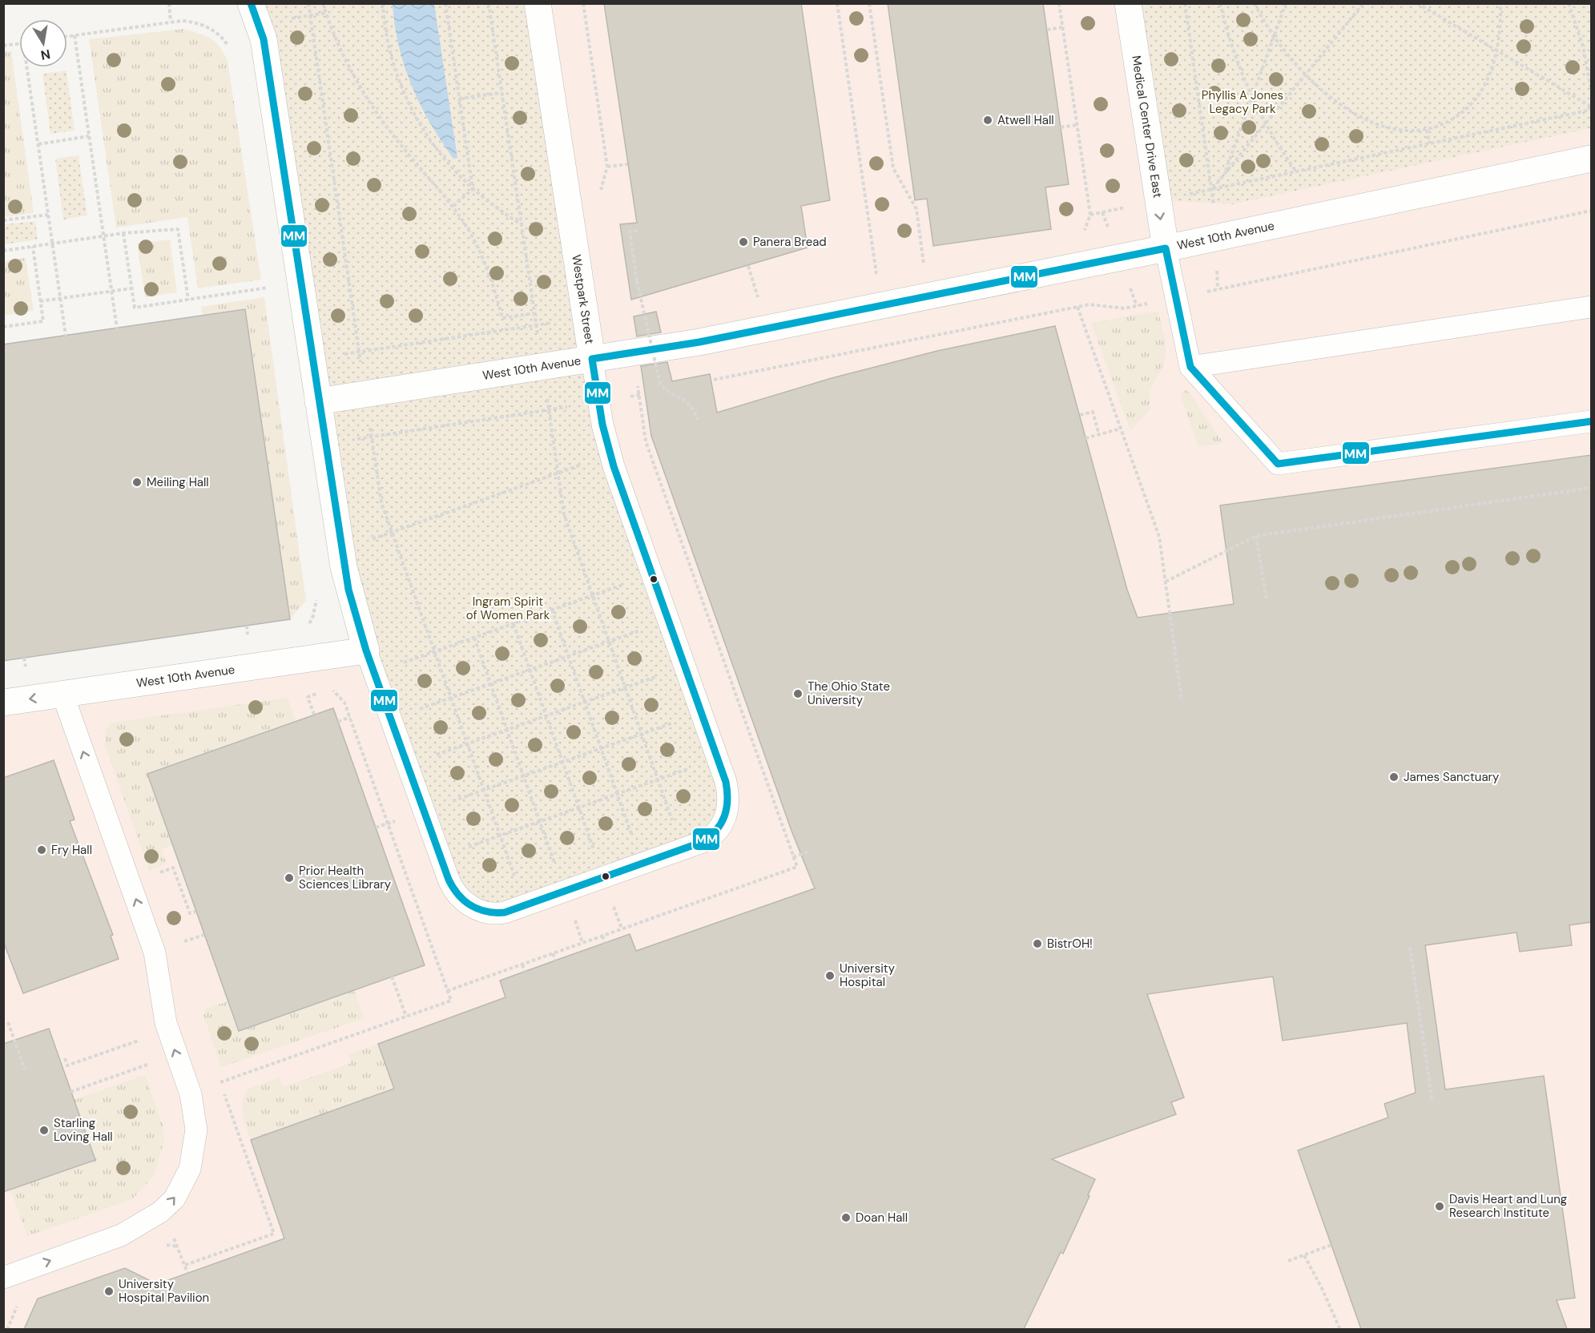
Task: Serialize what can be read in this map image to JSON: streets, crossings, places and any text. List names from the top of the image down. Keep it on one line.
{"streets":{"street":["Medical Center Drive East","West 10th Avenue","Westpark Street"]},"crossings":[["Medical Center Drive East","West 10th Avenue"],["West 10th Avenue","Westpark Street"]],"one_way":["Medical Center Drive East"],"parks":["Phyllis A Jones Legacy Park","Ingram Spirit of Women Park"],"places":["Atwell Hall","Panera Bread","Meiling Hall","The Ohio State University","James Sanctuary","Fry Hall","Prior Health Sciences Library","BistrOH!","University Hospital","Starling Loving Hall","Davis Heart and Lung Research Institute","Doan Hall","University Hospital Pavilion"],"lines":["transit line MM"],"north":"bottom"}
